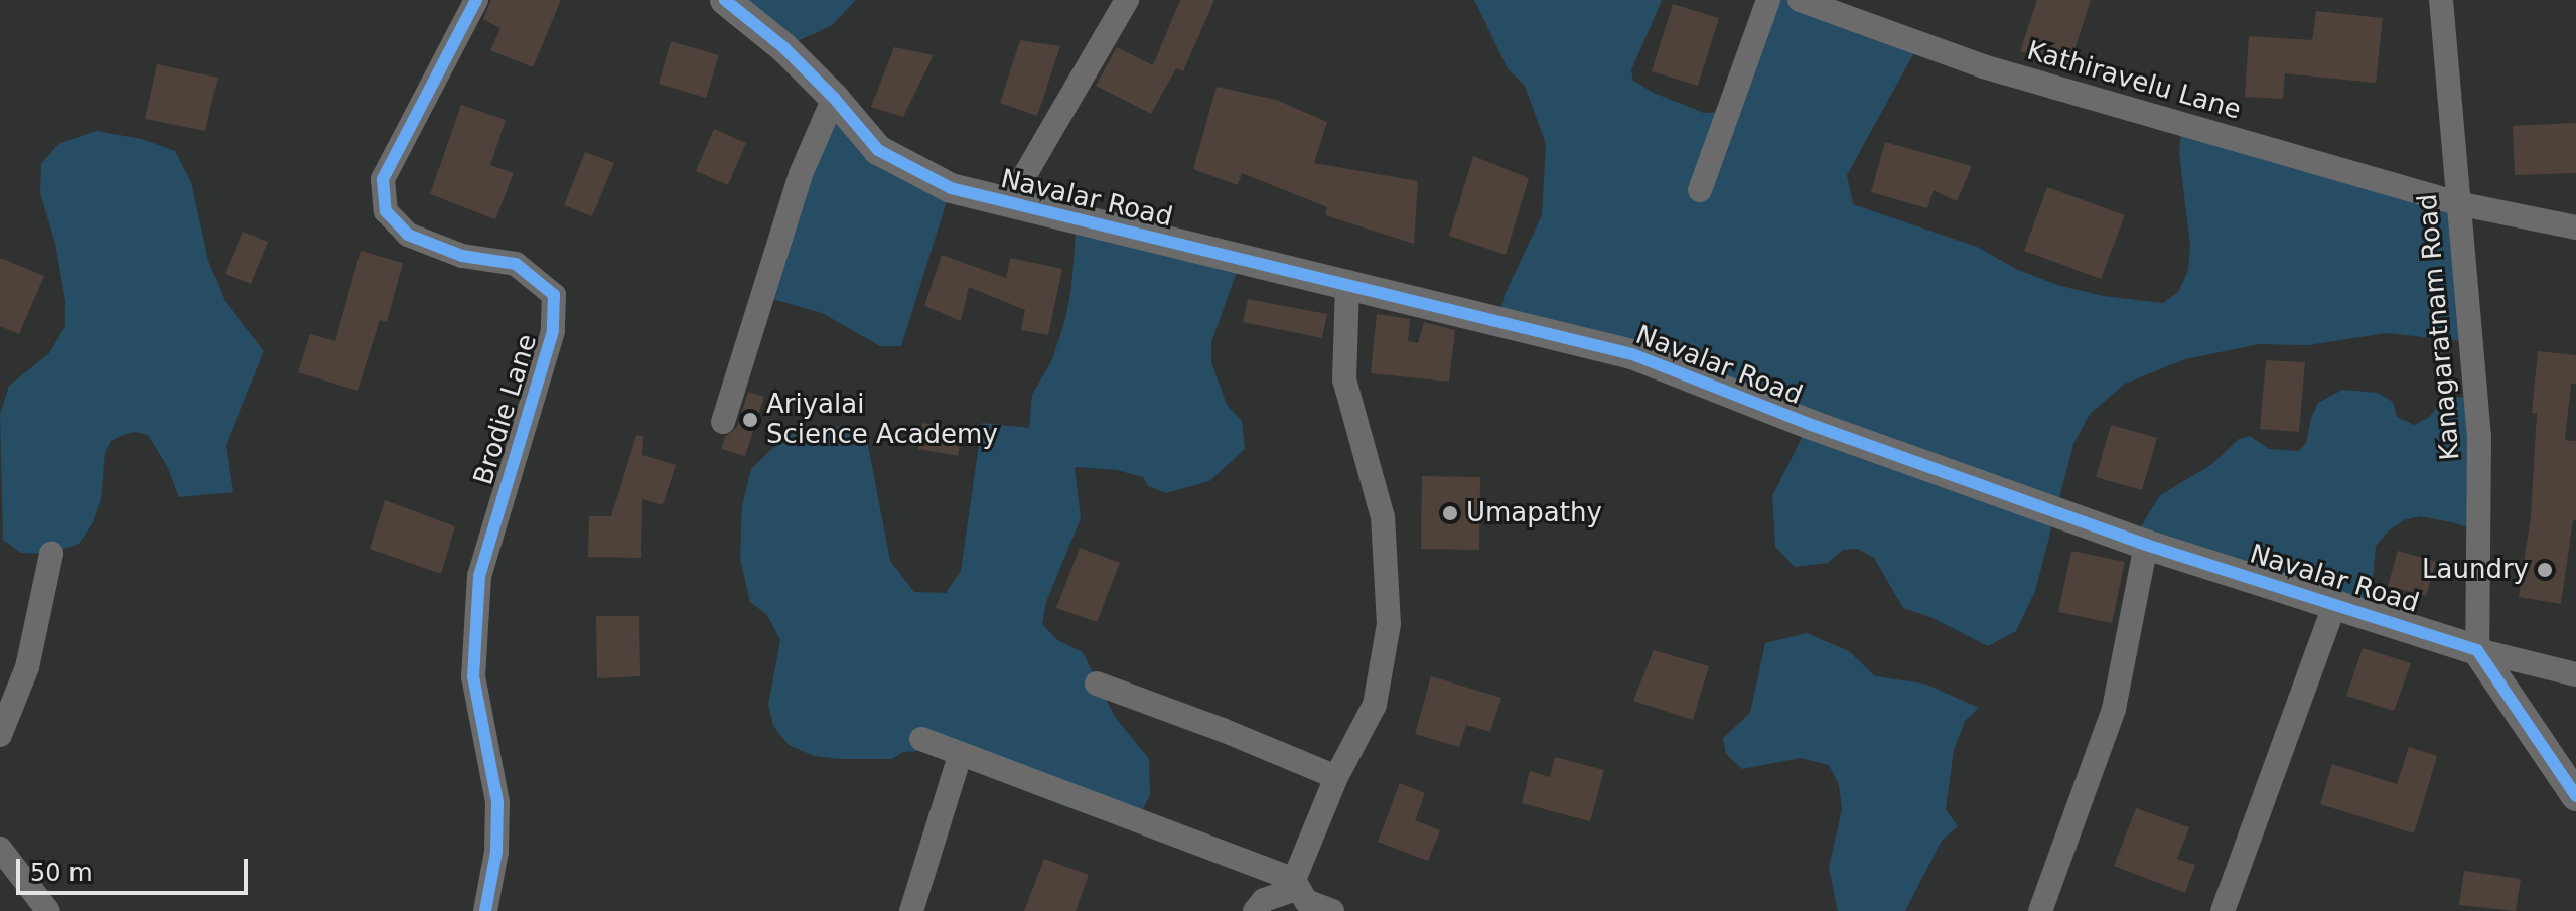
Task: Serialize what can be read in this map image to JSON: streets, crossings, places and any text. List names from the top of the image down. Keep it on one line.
{"streets":{"street":["Kathiravelu Lane","Navalar Road","Kanagaratnam Road","Brodie Lane"]},"crossings":[["Kathiravelu Lane","Kanagaratnam Road"],["Navalar Road","Kanagaratnam Road"]],"places":["Ariyalai Science Academy","Umapathy","Laundry"],"scale_bar":"50 m"}
